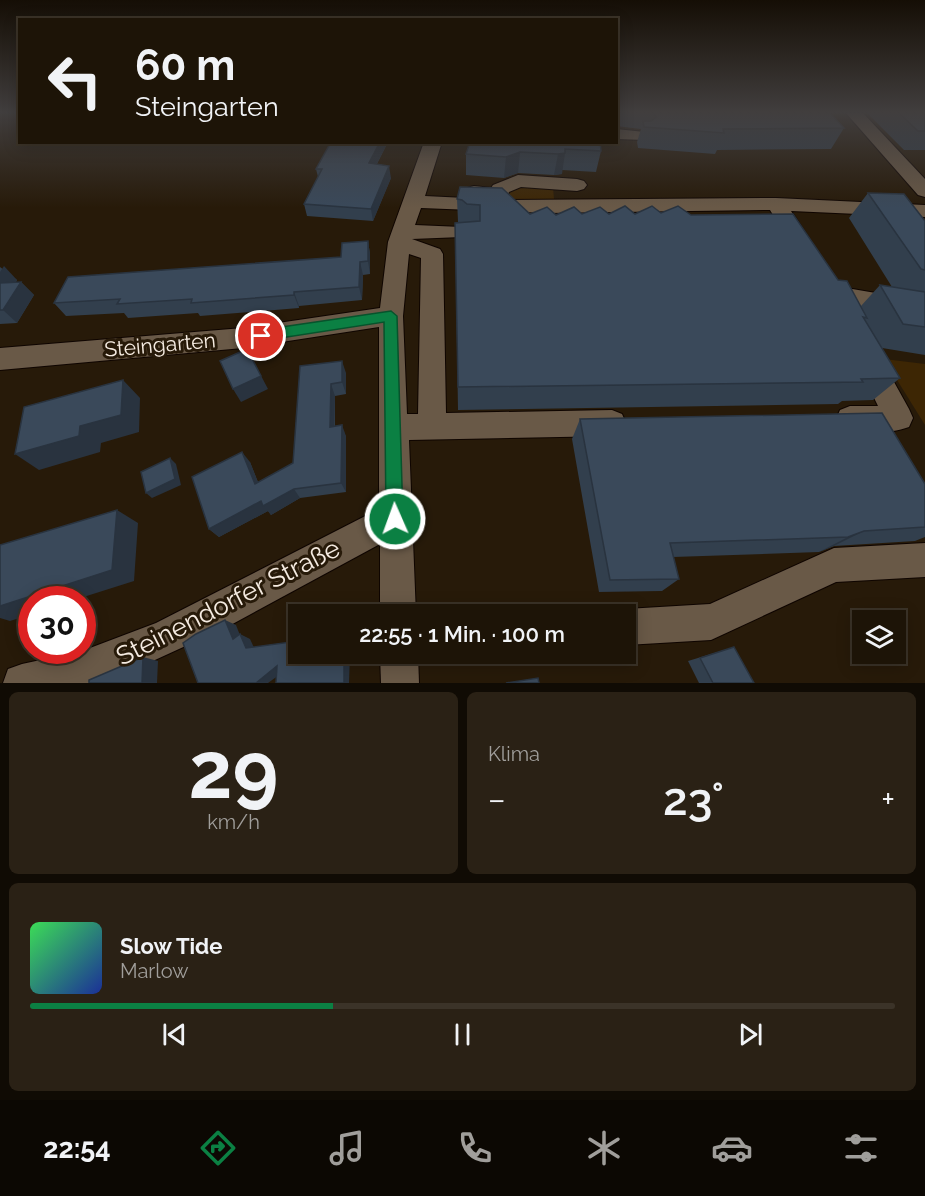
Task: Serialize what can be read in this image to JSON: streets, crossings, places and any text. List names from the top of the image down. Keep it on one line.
{"streets":{"street":["Steingarten","Steinendorfer Straße"]},"page":{"turn":["60 m","Steingarten"],"limit":"30","trip":"22:55 · 1 Min. · 100 m","tile":[["29","km/h"],"Klima"],"heat":["−","23°","+"],"song":["Slow Tide","Marlow"],"tabs":"22:54"}}
